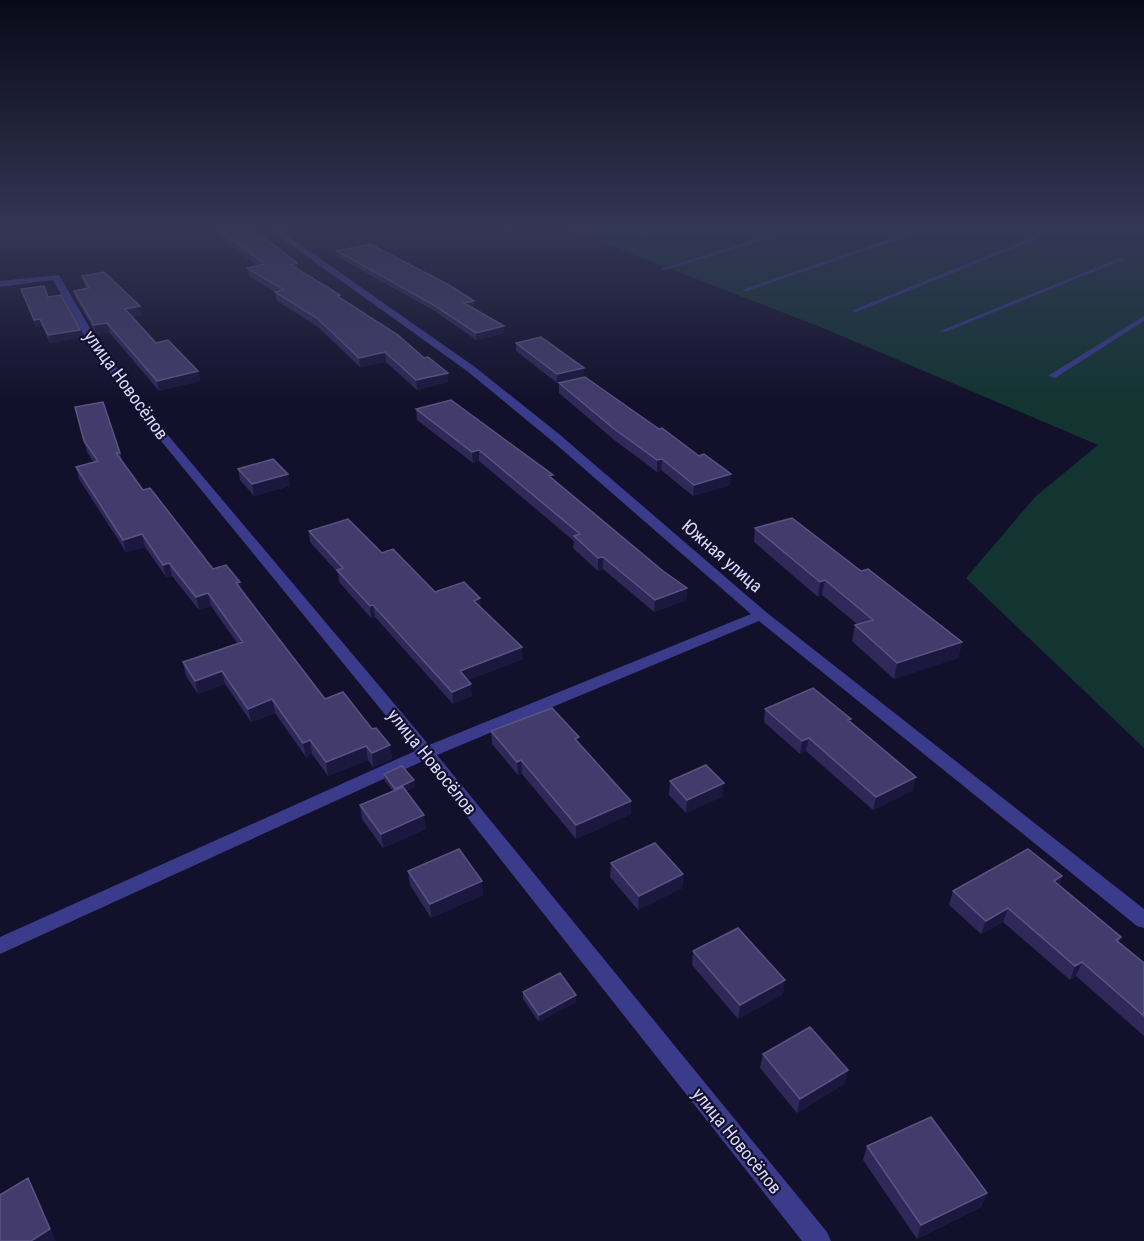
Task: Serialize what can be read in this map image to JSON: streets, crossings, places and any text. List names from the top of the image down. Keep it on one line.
{"streets":{"street":["улица Новосёлов","Южная улица"]}}
